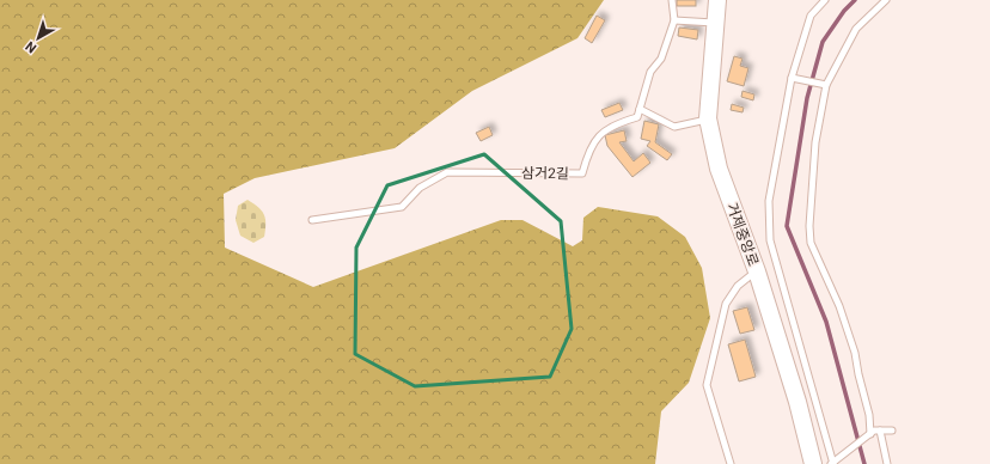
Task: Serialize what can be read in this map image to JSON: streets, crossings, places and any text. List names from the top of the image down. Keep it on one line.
{"streets":{"main road":["거제중앙로"],"lane":["삼거2길"]},"north":"bottom left"}
